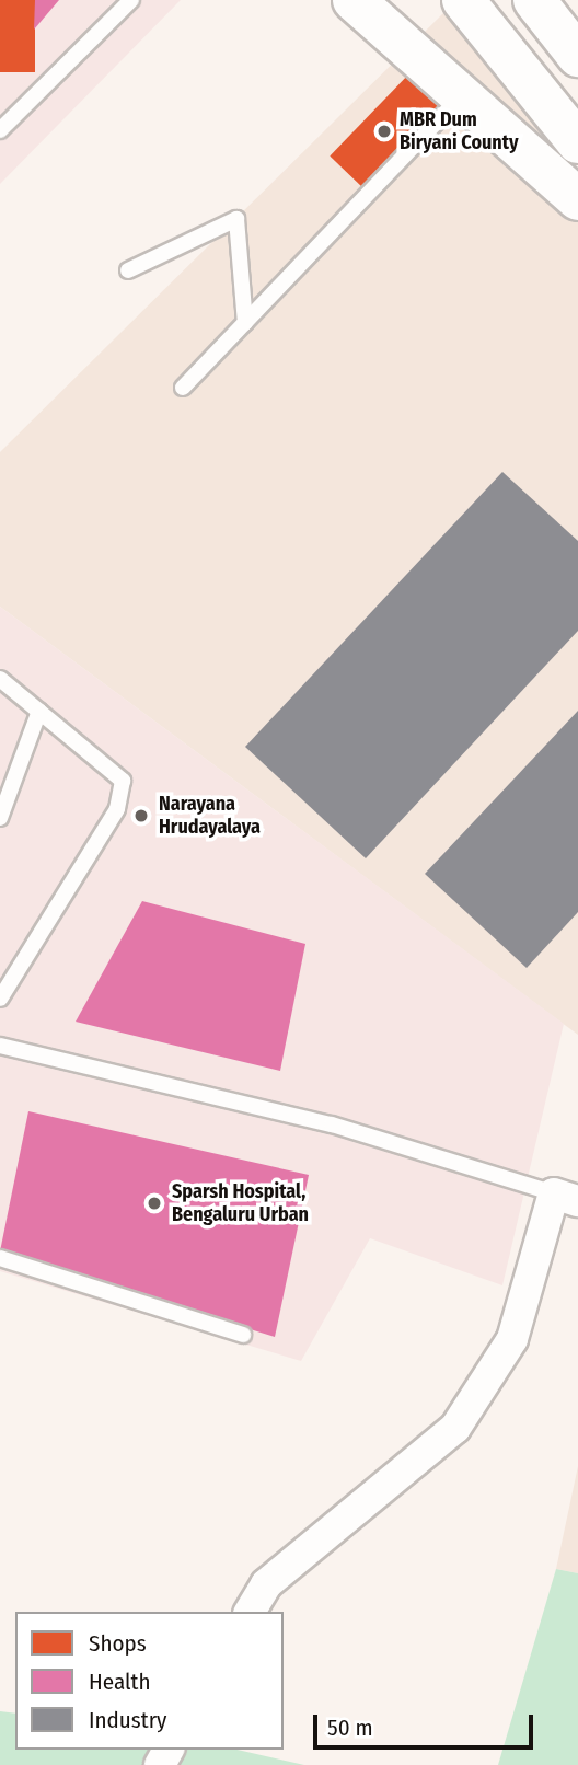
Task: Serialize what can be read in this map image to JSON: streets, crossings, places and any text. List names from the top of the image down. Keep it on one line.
{"places":["MBR Dum Biryani County","Narayana Hrudayalaya","Sparsh Hospital, Bengaluru Urban"],"legend":["Shops","Health","Industry"],"scale_bar":"50 m"}
